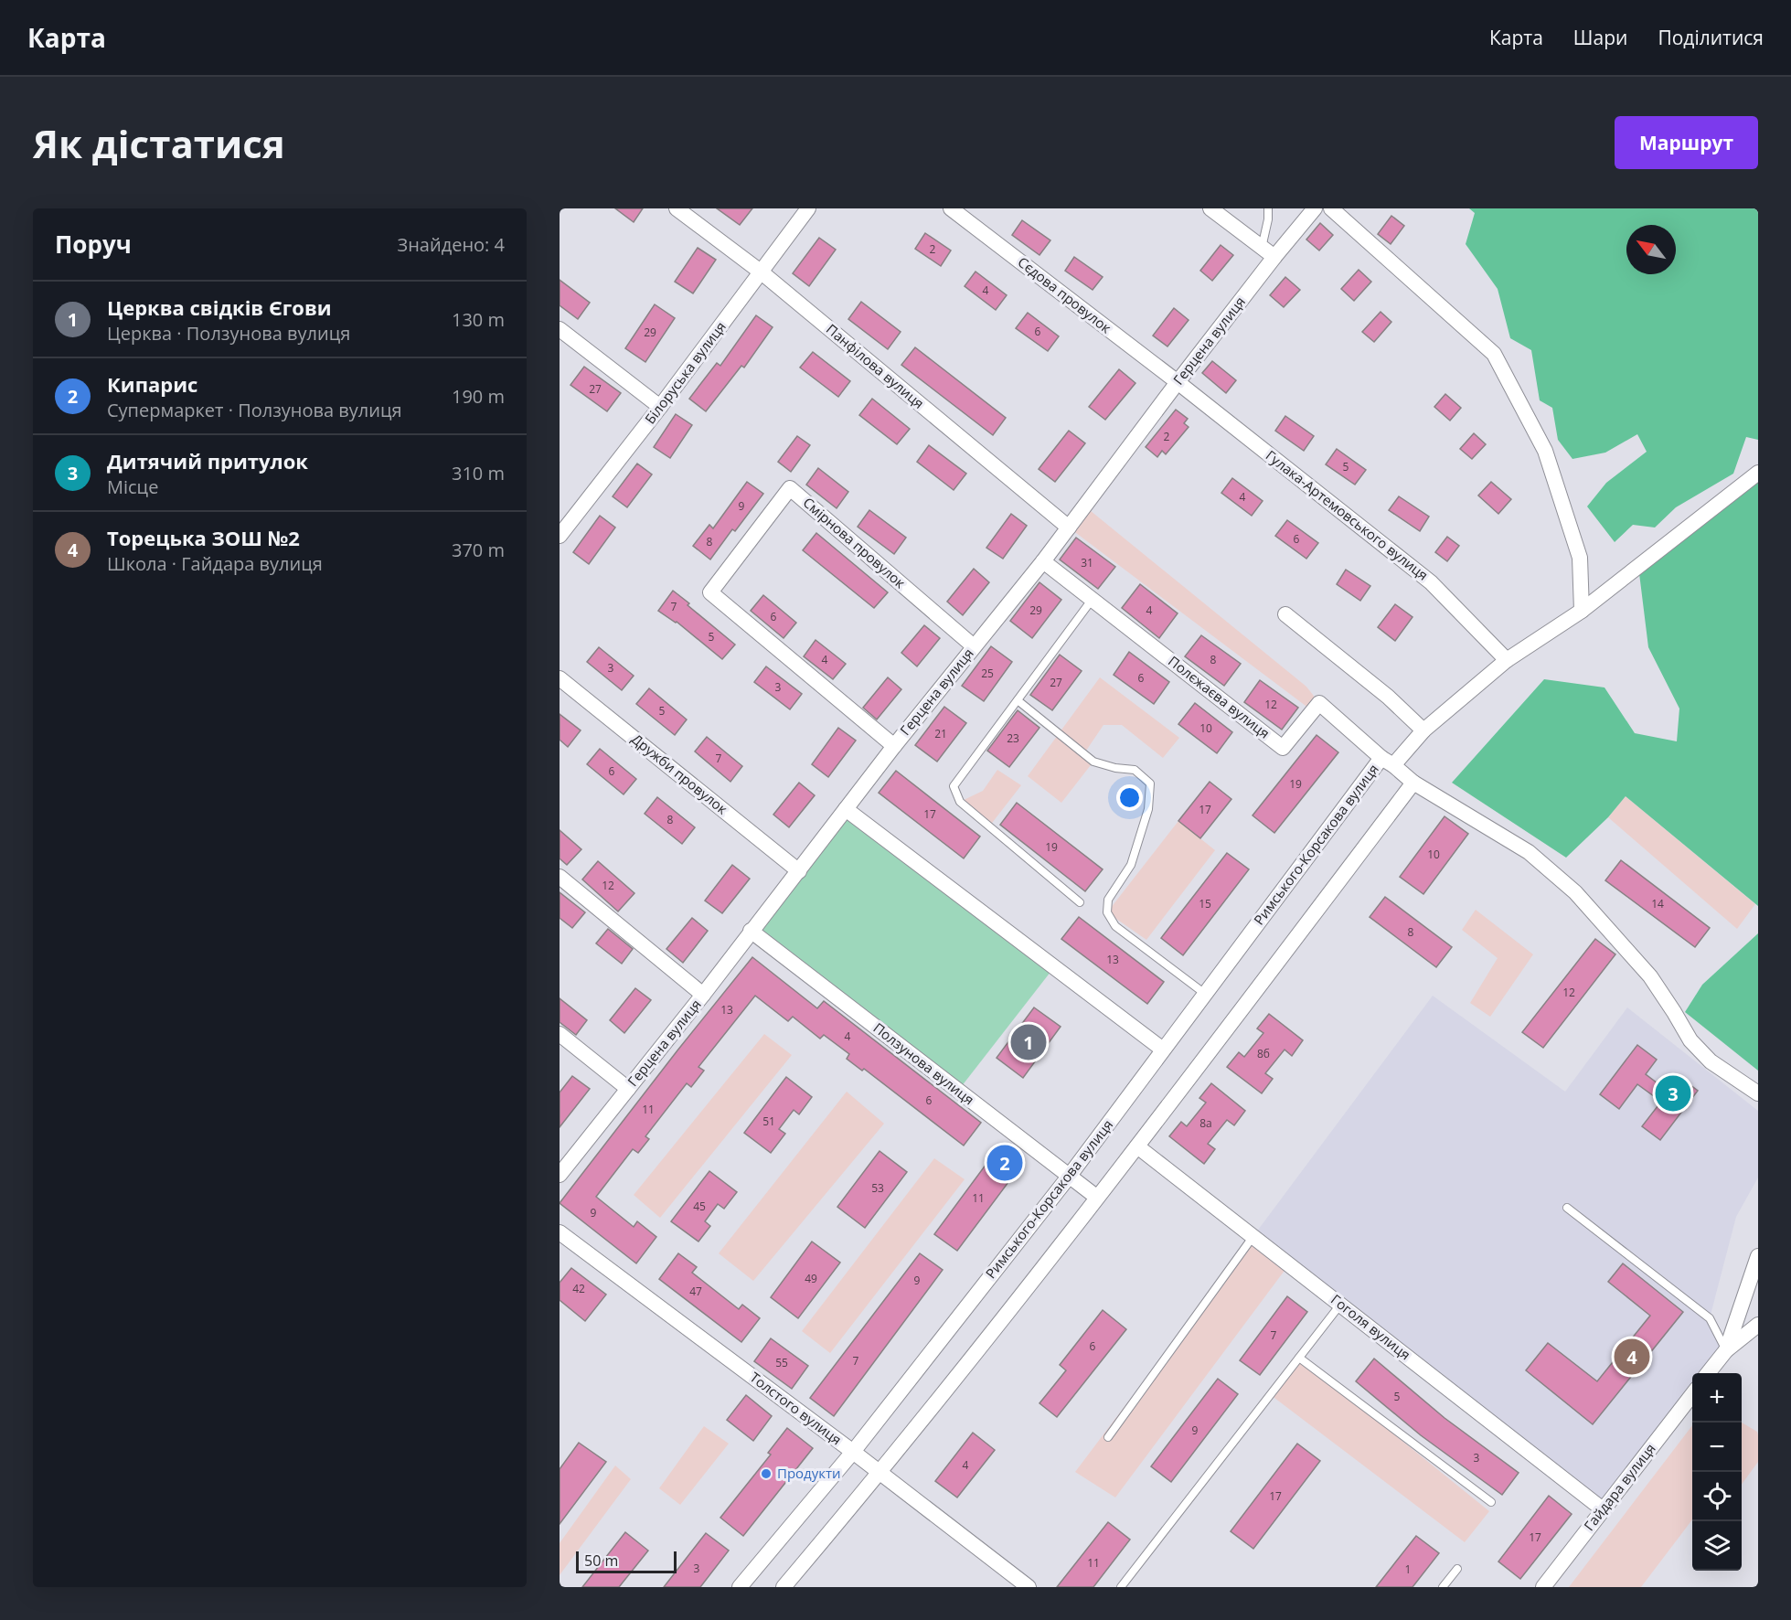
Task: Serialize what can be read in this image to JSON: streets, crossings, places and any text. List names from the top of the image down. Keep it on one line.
{"streets":{"street":["Сєдова провулок","Герцена вулиця","Панфілова вулиця","Білоруська вулиця","Гулака-Артемовського вулиця","Смірнова провулок","Полєжаєва вулиця","Дружби провулок","Римського-Корсакова вулиця","Ползунова вулиця","Гоголя вулиця","Толстого вулиця","Гайдара вулиця"]},"crossings":[["Сєдова провулок","Герцена вулиця"],["Сєдова провулок","Гулака-Артемовського вулиця"],["Герцена вулиця","Панфілова вулиця"],["Герцена вулиця","Гулака-Артемовського вулиця"],["Герцена вулиця","Смірнова провулок"],["Герцена вулиця","Полєжаєва вулиця"],["Герцена вулиця","Дружби провулок"],["Герцена вулиця","Ползунова вулиця"],["Панфілова вулиця","Білоруська вулиця"],["Полєжаєва вулиця","Римського-Корсакова вулиця"],["Римського-Корсакова вулиця","Ползунова вулиця"],["Римського-Корсакова вулиця","Толстого вулиця"],["Гоголя вулиця","Гайдара вулиця"]],"places":["Продукти"],"house_numbers":["2","4","6","29","27","2","5","4","9","6","8","31","7","29","4","6","5","4","8","3","25","6","27","3","12","5","10","21","23","7","6","19","17","17","8","19","10","12","15","14","8","13","12","13","4","8б","6","11","51","8а","53","11","45","9","49","9","42","47","7","6","7","55","5","9","3","4","17","17","11","3","1"],"scale_bar":"50 m","north":"top left","page":{"header":"Карта","nav":["Карта","Шари","Поділитися"],"buttons":"Маршрут","title":"Як дістатися","heading":["Поруч","Знайдено: 4"],"list":[{"mark":"1","name":"Церква свідків Єгови","note":"Церква · Ползунова вулиця","value":"130 m"},{"mark":"2","name":"Кипарис","note":"Супермаркет · Ползунова вулиця","value":"190 m"},{"mark":"3","name":"Дитячий притулок","note":"Місце","value":"310 m"},{"mark":"4","name":"Торецька ЗОШ №2","note":"Школа · Гайдара вулиця","value":"370 m"}],"pins":["1","3","2","4"],"map_buttons":["+","−"],"scale":"50 m"}}
